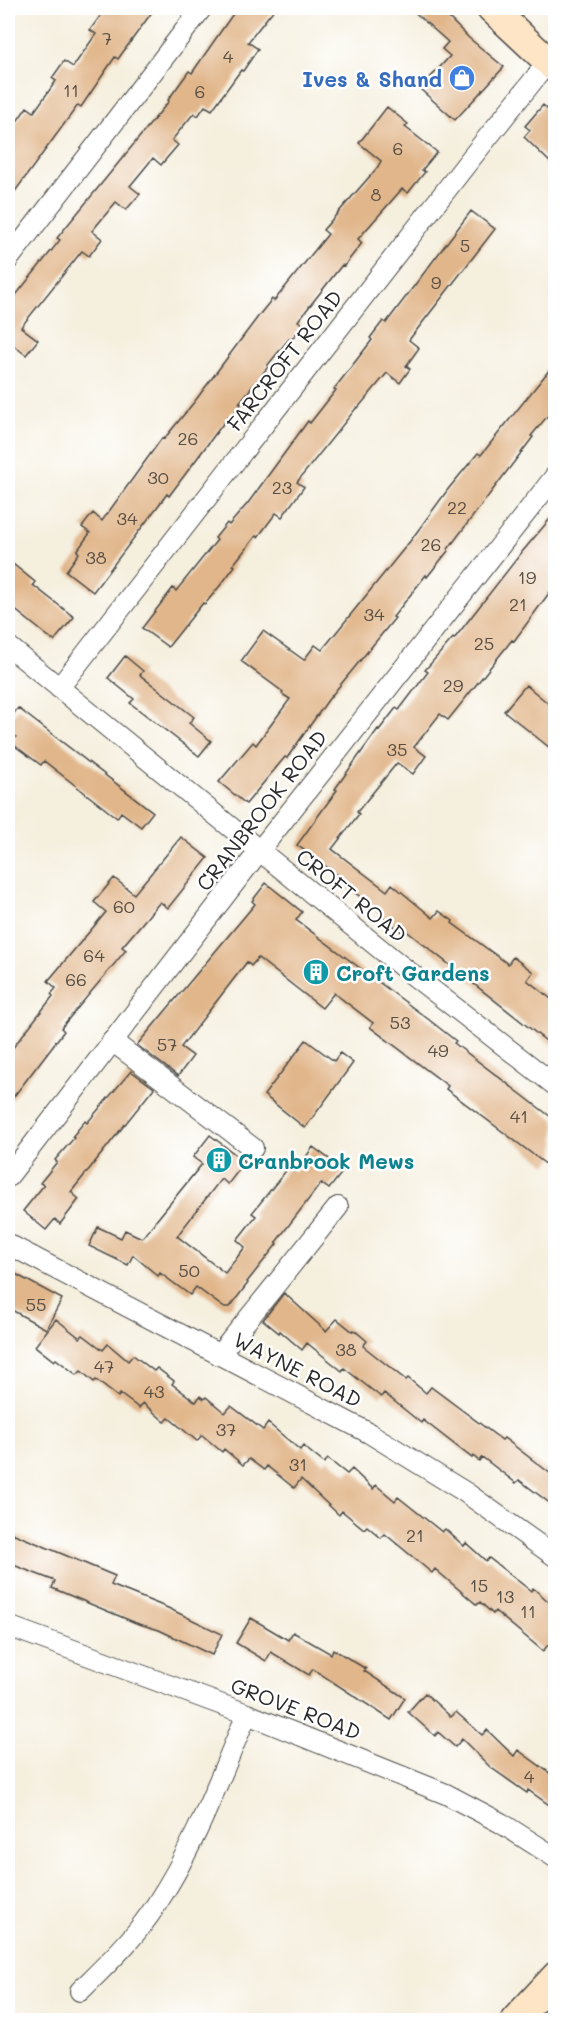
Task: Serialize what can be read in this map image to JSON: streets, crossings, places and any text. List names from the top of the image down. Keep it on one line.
{"streets":{"street":["FARCROFT ROAD","CRANBROOK ROAD","CROFT ROAD","WAYNE ROAD","GROVE ROAD"]},"crossings":[["CRANBROOK ROAD","CROFT ROAD"]],"places":{"shop":["Ives & Shand"],"building":["Croft Gardens","Cranbrook Mews"]},"house_numbers":["7","4","11","6","6","8","5","9","26","30","23","22","34","26","38","19","21","34","25","29","35","60","64","66","53","57","49","41","50","55","38","47","43","37","31","21","15","13","11","4"]}
